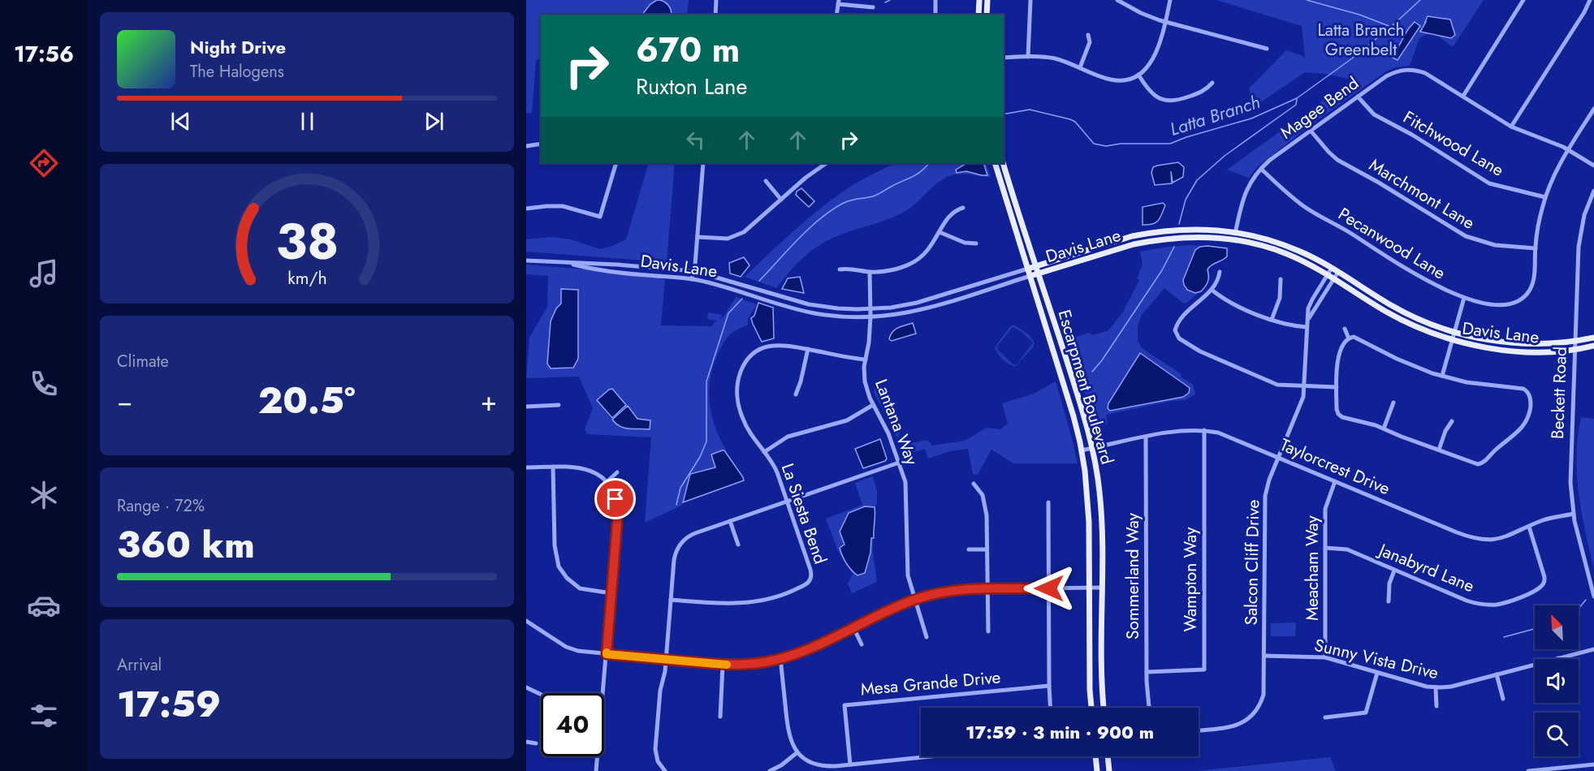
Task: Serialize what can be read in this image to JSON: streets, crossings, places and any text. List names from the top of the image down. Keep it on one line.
{"streets":{"main road":["Davis Lane","Escarpment Boulevard"],"street":["Magee Bend","Fitchwood Lane","Marchmont Lane","Pecanwood Lane","Beckett Road","Lantana Way","Taylorcrest Drive","La Siesta Bend","Salcon Cliff Drive","Meacham Way","Janabyrd Lane","Sommerland Way","Wampton Way","Sunny Vista Drive","Mesa Grande Drive"]},"crossings":[["Magee Bend","Fitchwood Lane"],["Magee Bend","Marchmont Lane"],["Magee Bend","Pecanwood Lane"],["Magee Bend","Davis Lane"],["Marchmont Lane","Pecanwood Lane"],["Davis Lane","Escarpment Boulevard"],["Davis Lane","Beckett Road"],["Davis Lane","Lantana Way"],["Davis Lane","Salcon Cliff Drive"],["Escarpment Boulevard","Taylorcrest Drive"],["Beckett Road","Taylorcrest Drive"],["Lantana Way","La Siesta Bend"],["Taylorcrest Drive","Salcon Cliff Drive"],["Taylorcrest Drive","Meacham Way"],["Taylorcrest Drive","Janabyrd Lane"],["Taylorcrest Drive","Sommerland Way"],["Taylorcrest Drive","Wampton Way"],["Salcon Cliff Drive","Sunny Vista Drive"],["Meacham Way","Janabyrd Lane"],["Meacham Way","Sunny Vista Drive"],["Sommerland Way","Wampton Way"]],"water":["Latta Branch"],"parks":["Latta Branch Greenbelt"],"north":"top left","page":{"tabs":"17:56","turn":["670 m","Ruxton Lane"],"song":["Night Drive","The Halogens"],"tile":["Climate",["Range · 72%","360 km"],["Arrival","17:59"]],"heat":["−","20.5°","+"],"limit":"40","trip":"17:59 · 3 min · 900 m","gauge":["38","km/h"]}}
